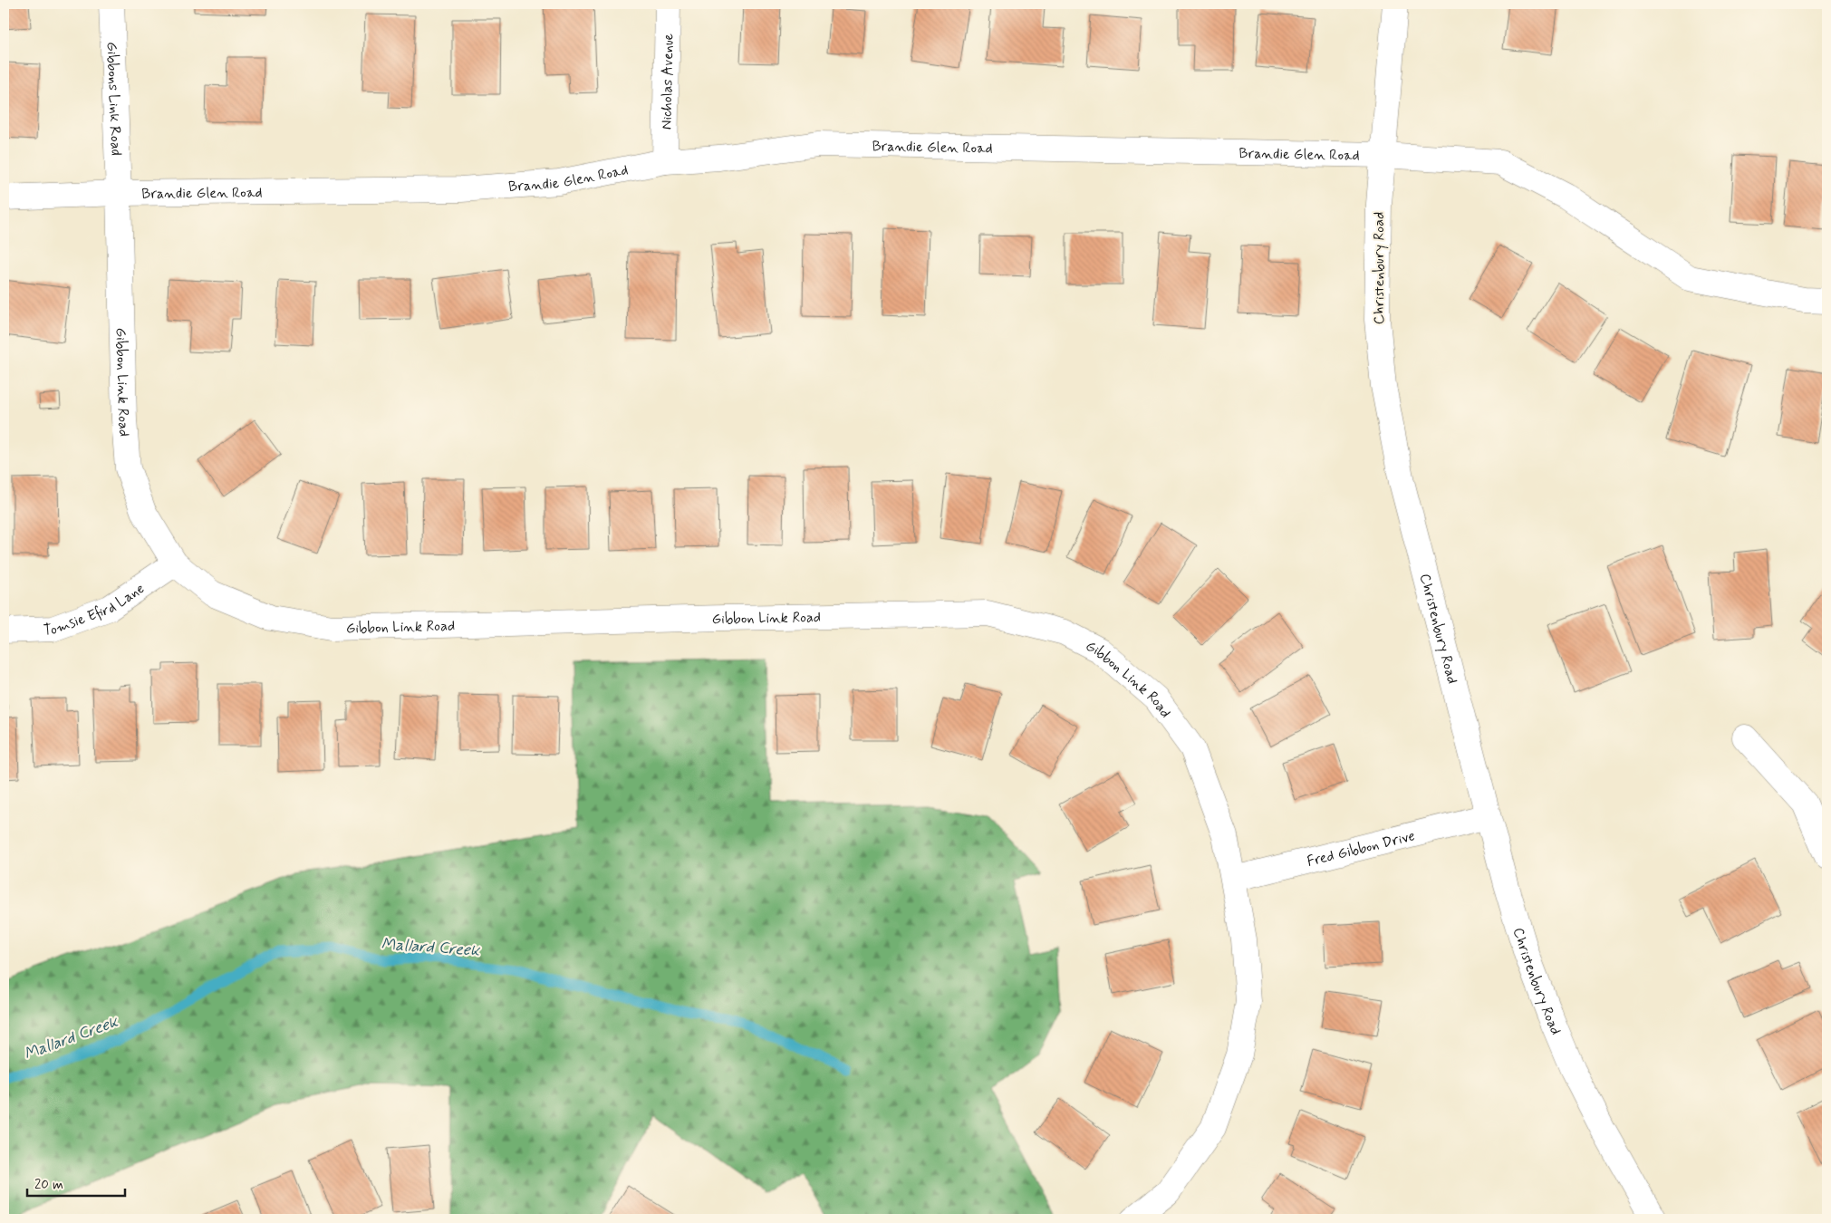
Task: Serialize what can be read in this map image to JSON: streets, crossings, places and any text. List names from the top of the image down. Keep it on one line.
{"streets":{"street":["Nicholas Avenue","Gibbons Link Road","Brandie Glen Road","Christenbury Road","Gibbon Link Road","Tomsie Efird Lane","Fred Gibbon Drive"]},"crossings":[["Nicholas Avenue","Brandie Glen Road"],["Gibbons Link Road","Brandie Glen Road"],["Gibbons Link Road","Gibbon Link Road"],["Brandie Glen Road","Christenbury Road"],["Brandie Glen Road","Gibbon Link Road"],["Christenbury Road","Fred Gibbon Drive"],["Gibbon Link Road","Tomsie Efird Lane"],["Gibbon Link Road","Fred Gibbon Drive"]],"water":["Mallard Creek"],"scale_bar":"20 m"}
